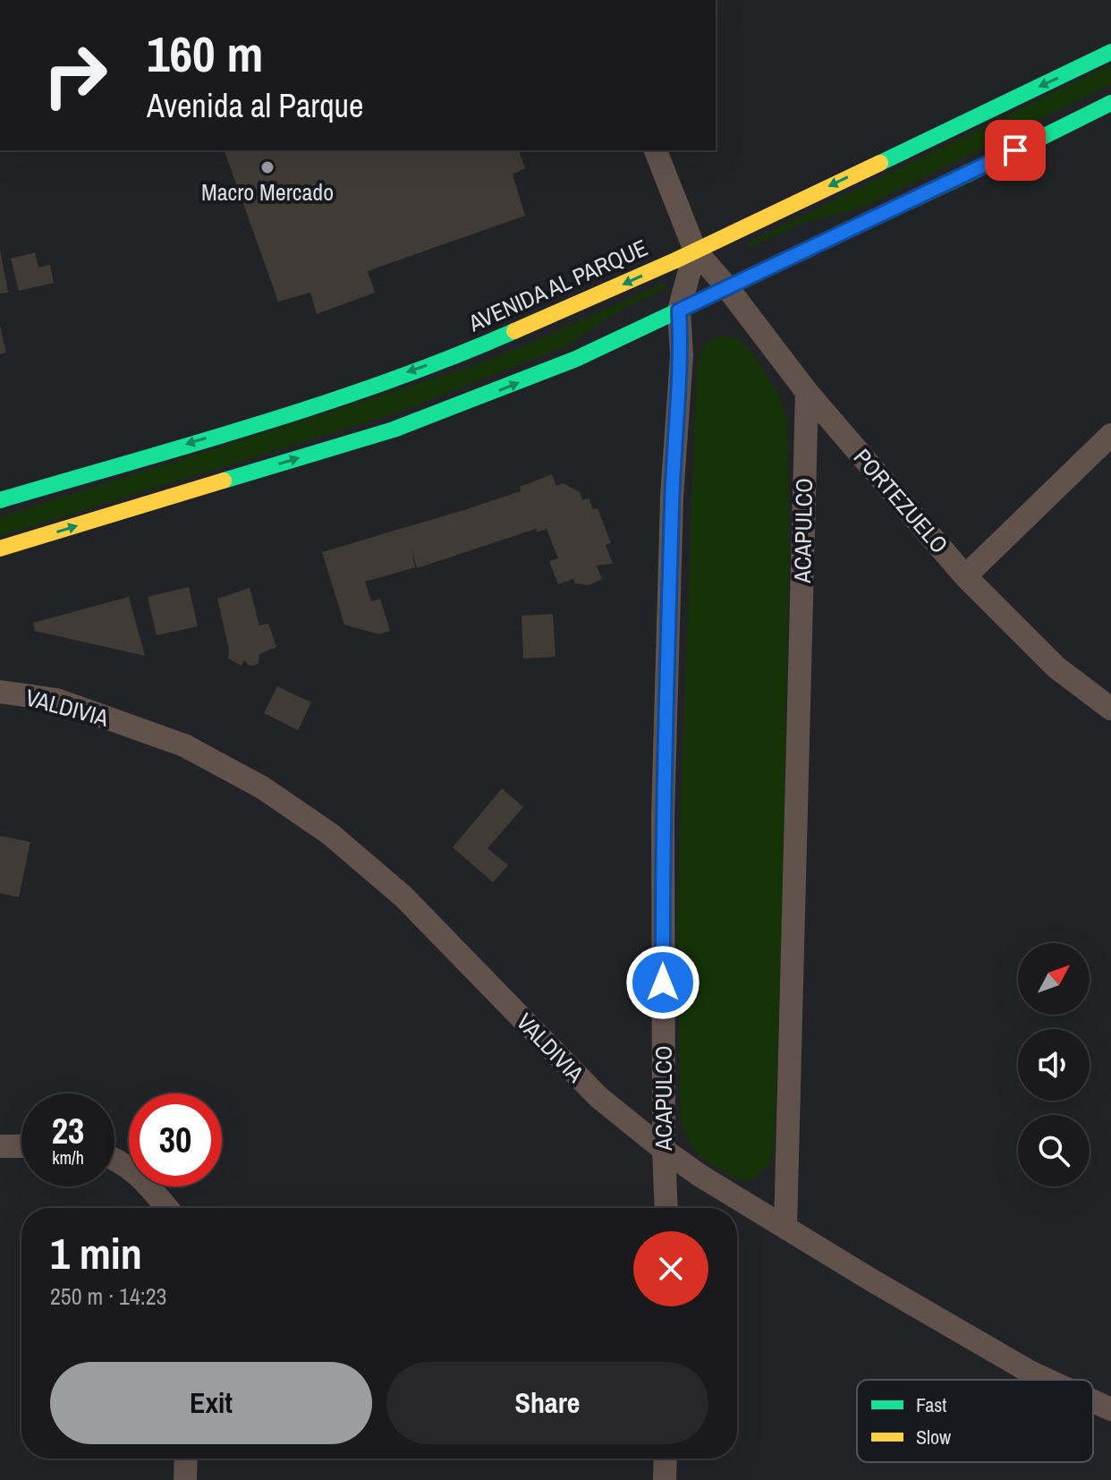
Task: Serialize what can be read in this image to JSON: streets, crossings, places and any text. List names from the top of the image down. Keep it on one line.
{"streets":{"main road":["AVENIDA AL PARQUE"],"street":["PORTEZUELO","ACAPULCO","VALDIVIA"]},"crossings":[["AVENIDA AL PARQUE","PORTEZUELO"],["AVENIDA AL PARQUE","ACAPULCO"],["PORTEZUELO","ACAPULCO"],["ACAPULCO","VALDIVIA"]],"places":["Macro Mercado"],"legend":["Fast","Slow"],"north":"top right","page":{"turn":["160 m","Avenida al Parque"],"speed":"23 km/h","limit":"30","heading":["1 min","250 m · 14:23"],"buttons":["Exit","Share"]}}
